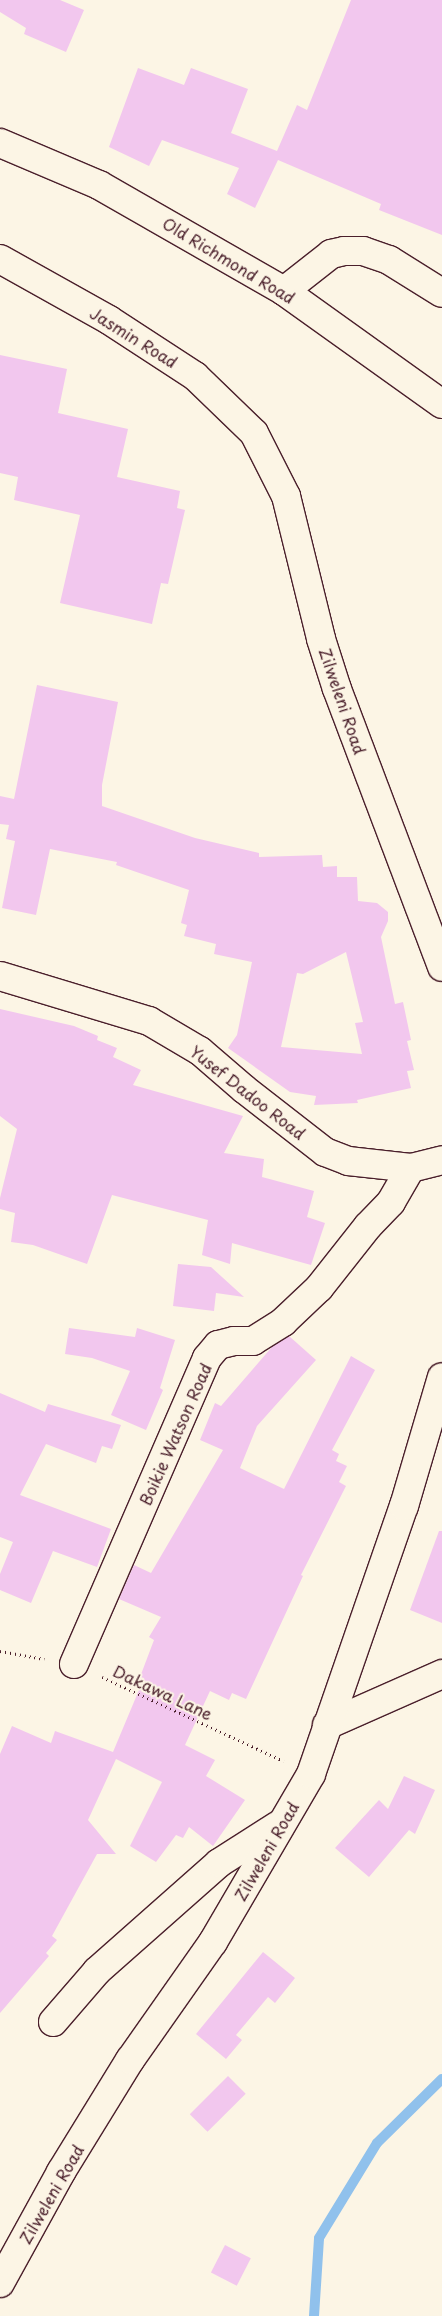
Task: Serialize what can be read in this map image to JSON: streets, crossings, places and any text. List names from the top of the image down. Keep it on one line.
{"streets":{"street":["Old Richmond Road","Jasmin Road","Zilweleni Road","Yusef Dadoo Road","Boikie Watson Road"],"path":["Dakawa Lane"]},"crossings":[["Jasmin Road","Zilweleni Road"],["Zilweleni Road","Dakawa Lane"],["Yusef Dadoo Road","Boikie Watson Road"],["Boikie Watson Road","Dakawa Lane"]]}
